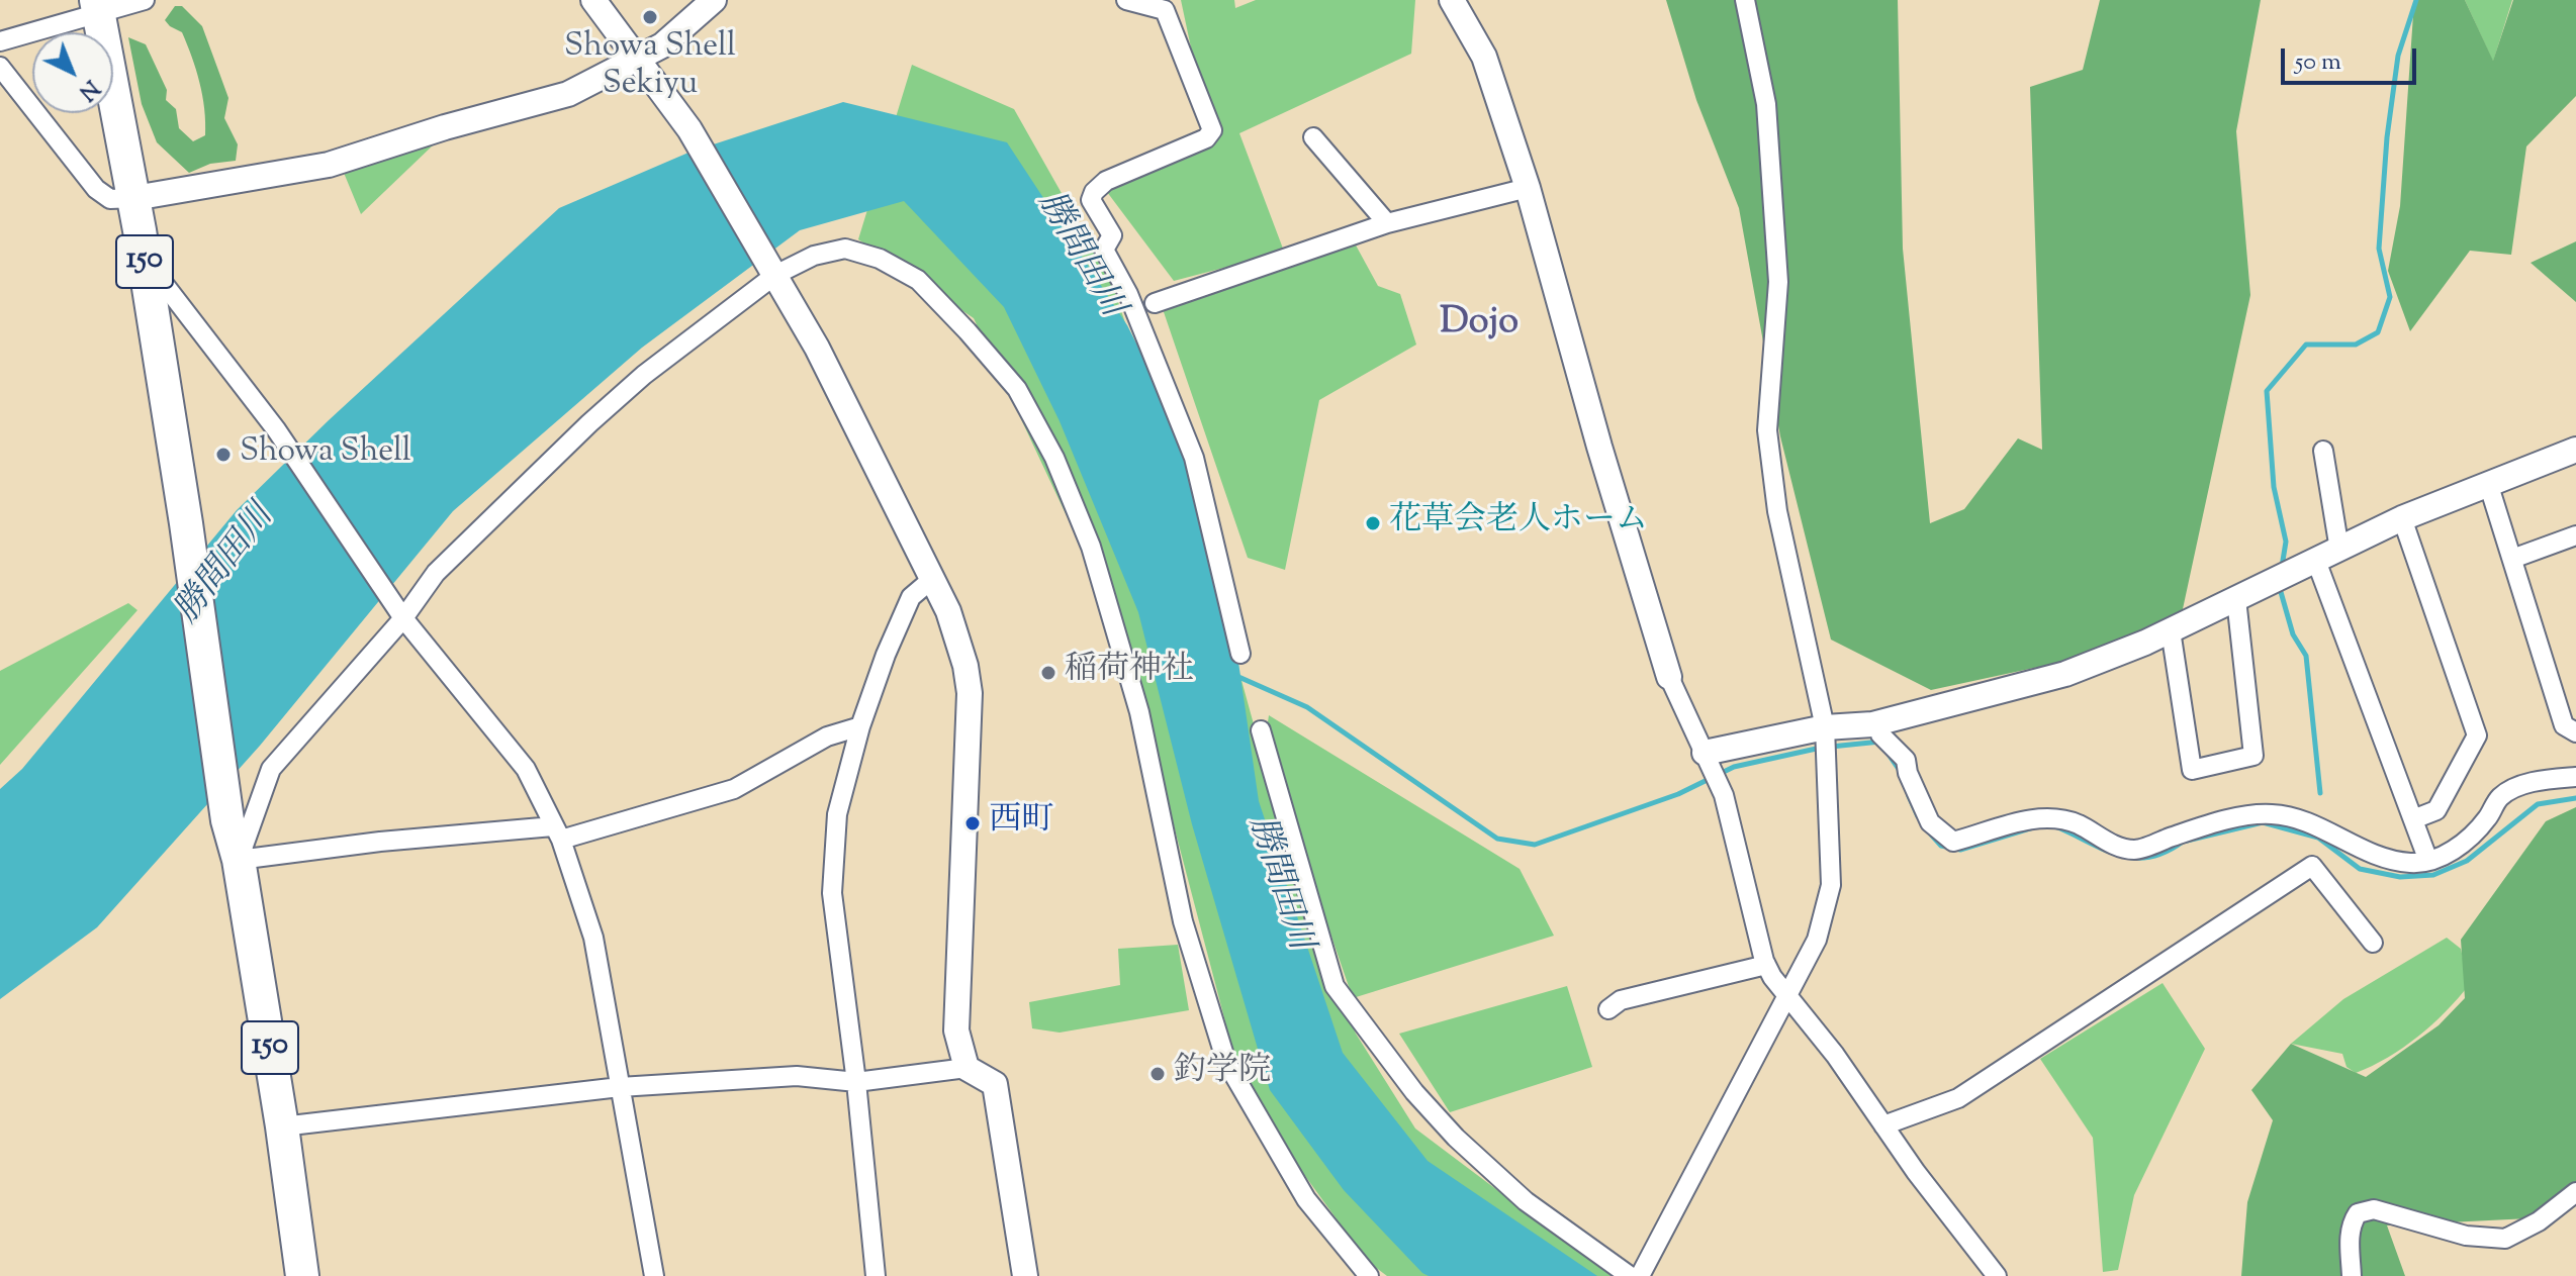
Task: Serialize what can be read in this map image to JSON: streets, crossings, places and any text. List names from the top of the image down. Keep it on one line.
{"streets":{"highway":["150"]},"districts":["Dojo"],"water":["勝間田川"],"places":["Showa Shell Sekiyu","Showa Shell","花草会老人ホーム","稲荷神社","西町","釣学院"],"scale_bar":"50 m","north":"bottom right"}
